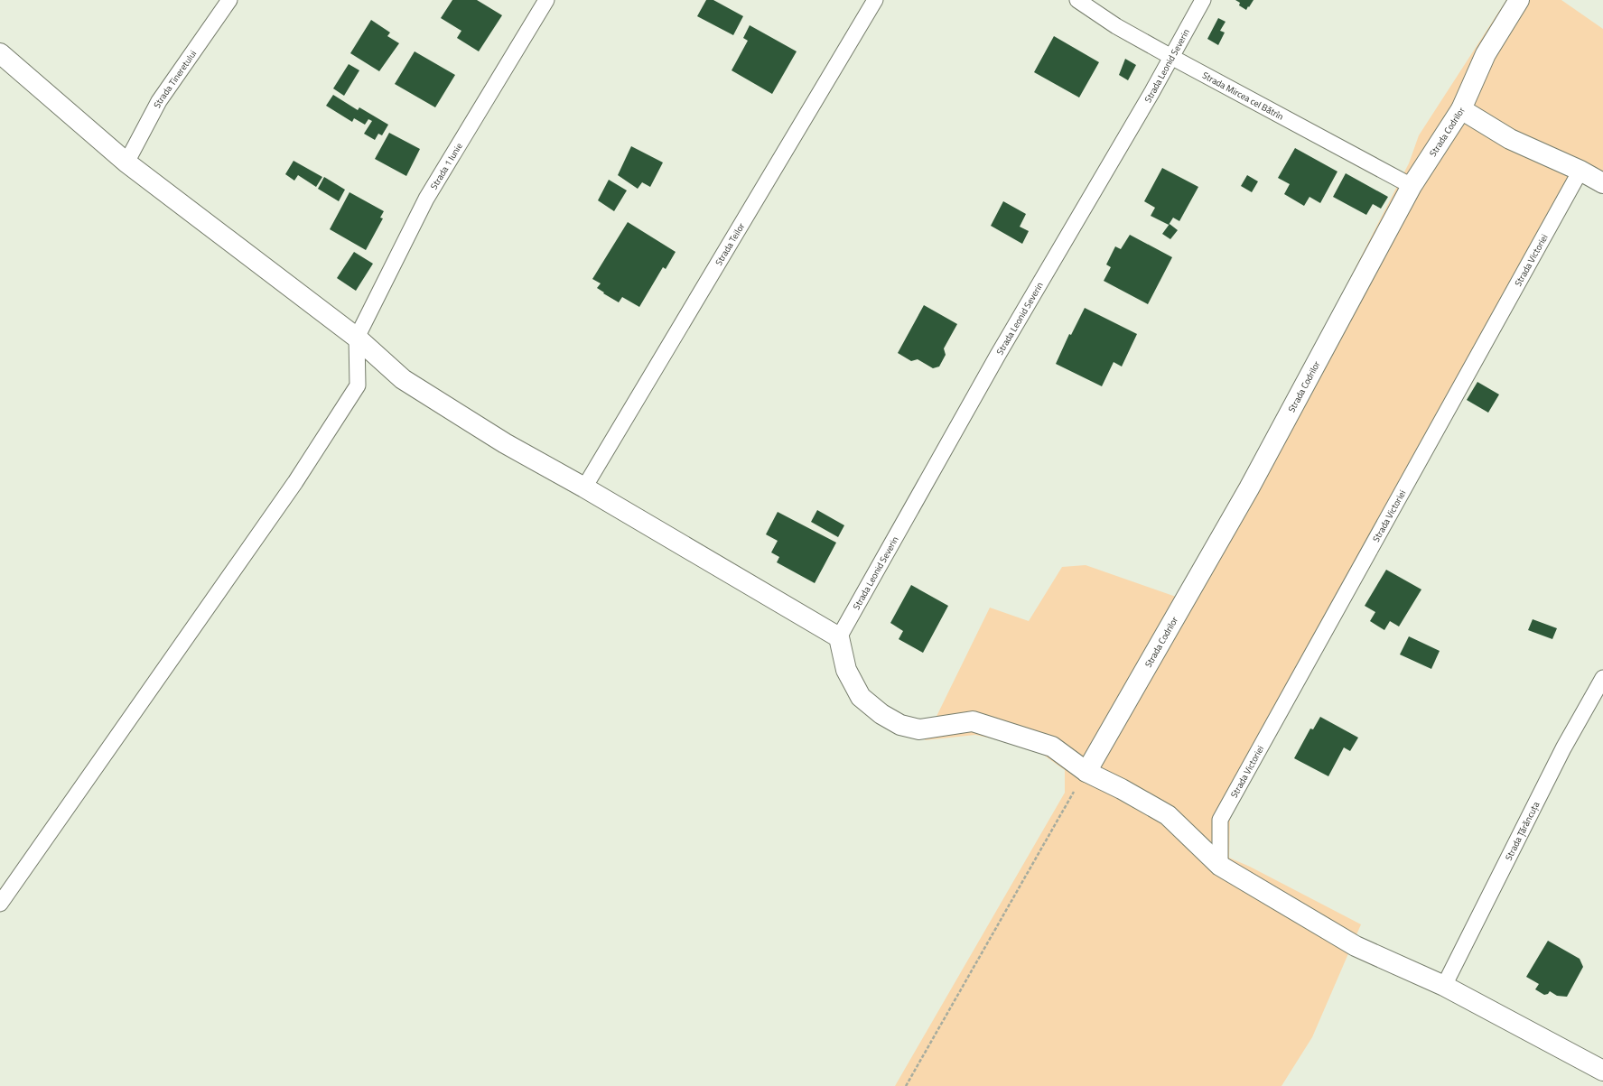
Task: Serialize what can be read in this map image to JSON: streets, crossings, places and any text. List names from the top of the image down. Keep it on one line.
{"streets":{"street":["Strada Codrilor"],"lane":["Strada Leonid Severin","Strada Tineretului","Strada Mircea cel Bătrîn","Strada 1 Iunie","Strada Teilor","Strada Victoriei","Strada Țărăncuța"]},"crossings":[["Strada Leonid Severin","Strada Mircea cel Bătrîn"],["Strada Mircea cel Bătrîn","Strada Codrilor"]]}
